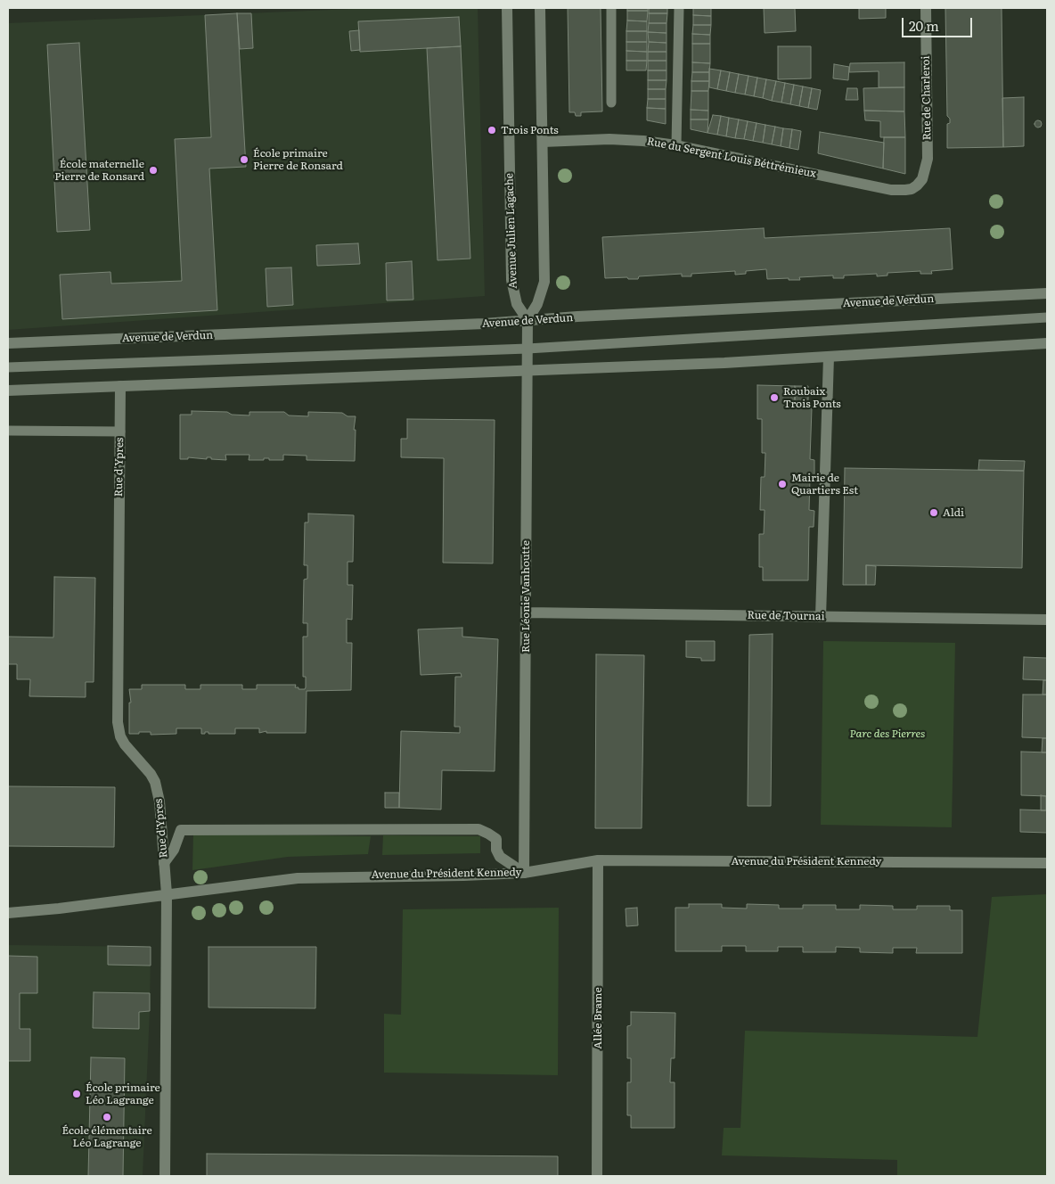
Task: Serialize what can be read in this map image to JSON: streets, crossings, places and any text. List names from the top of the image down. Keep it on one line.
{"streets":{"street":["Rue de Charleroi","Rue du Sergent Louis Béttrémieux","Avenue Julien Lagache","Avenue de Verdun","Rue d'Ypres","Rue Léonie Vanhoutte","Rue de Tournai","Avenue du Président Kennedy","Allée Brame"]},"crossings":[["Rue de Charleroi","Rue du Sergent Louis Béttrémieux"],["Avenue Julien Lagache","Avenue de Verdun"],["Avenue Julien Lagache","Rue Léonie Vanhoutte"],["Avenue de Verdun","Rue Léonie Vanhoutte"],["Rue d'Ypres","Avenue du Président Kennedy"],["Rue Léonie Vanhoutte","Rue de Tournai"],["Rue Léonie Vanhoutte","Avenue du Président Kennedy"],["Avenue du Président Kennedy","Allée Brame"]],"parks":["Parc des Pierres"],"places":["Trois Ponts","École primaire Pierre de Ronsard","École maternelle Pierre de Ronsard","Roubaix Trois Ponts","Mairie de Quartiers Est","Aldi","École primaire Léo Lagrange","École élémentaire Léo Lagrange"],"scale_bar":"20 m"}
